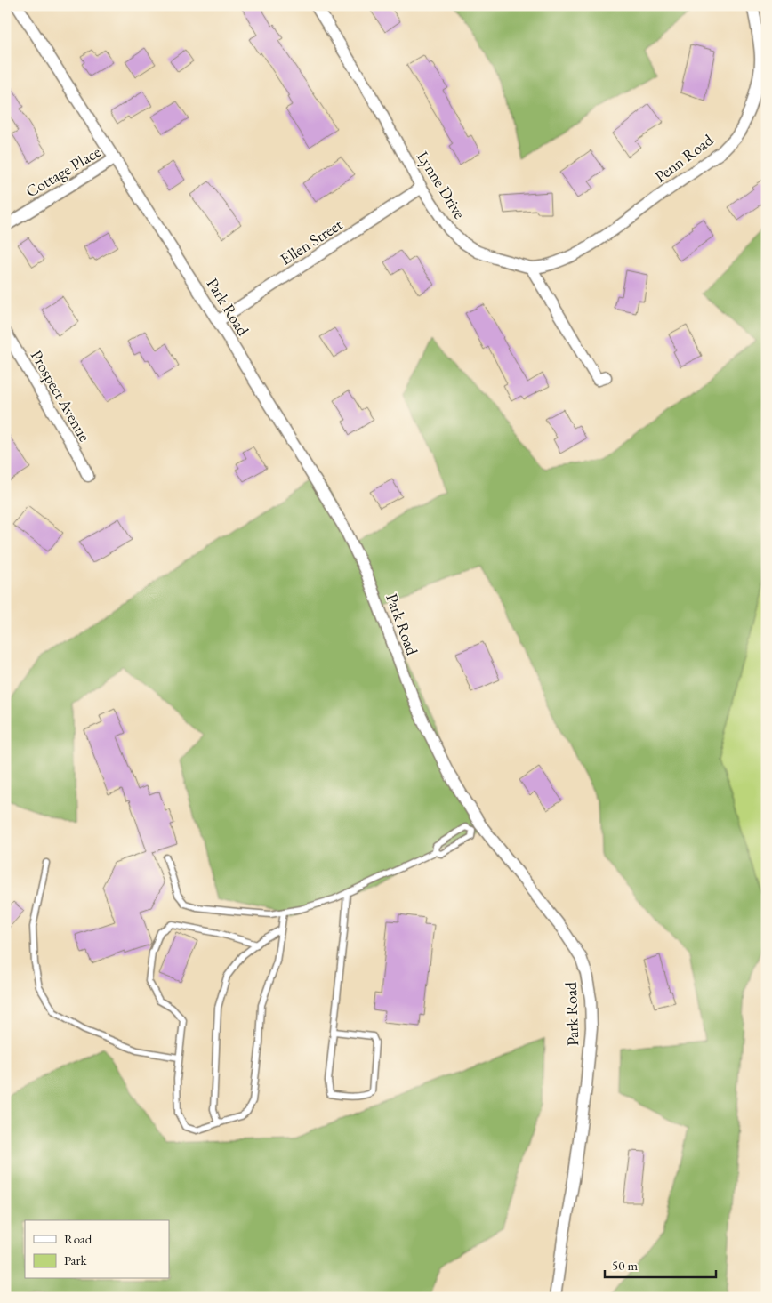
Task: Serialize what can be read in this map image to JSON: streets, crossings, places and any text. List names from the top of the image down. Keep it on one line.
{"streets":{"street":["Penn Road","Cottage Place","Lynne Drive","Ellen Street","Park Road","Prospect Avenue"]},"crossings":[["Penn Road","Lynne Drive"],["Cottage Place","Park Road"],["Lynne Drive","Ellen Street"],["Ellen Street","Park Road"]],"legend":["Road","Park"],"scale_bar":"50 m"}
